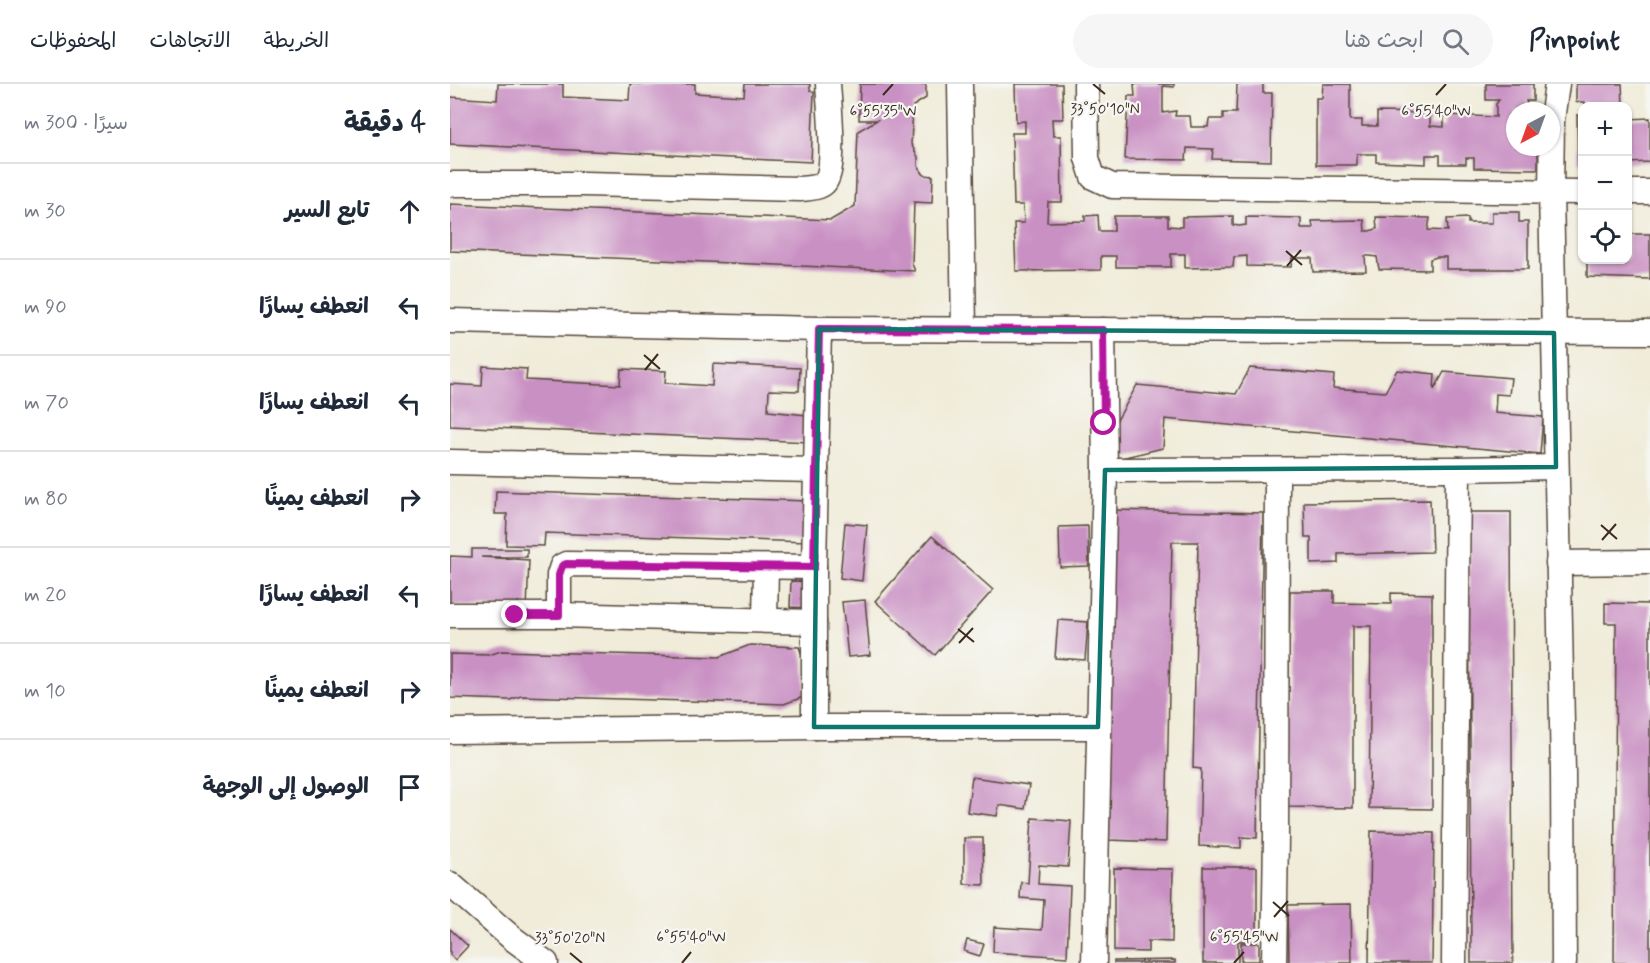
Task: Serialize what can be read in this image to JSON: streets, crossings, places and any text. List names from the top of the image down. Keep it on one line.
{"north":"bottom left","page":{"header":"Pinpoint","search":"ابحث هنا","nav":["الخريطة","الاتجاهات","المحفوظات"],"heading":["4 دقيقة","سيرًا · 300 m"],"map_buttons":["+","−"],"list":[["تابع السير","30 m"],["انعطف يسارًا","90 m"],["انعطف يسارًا","70 m"],["انعطف يمينًا","80 m"],["انعطف يسارًا","20 m"],["انعطف يمينًا","10 m"],"الوصول إلى الوجهة"]},"coordinates":["33°50'10\"N","6°55'35\"W","6°55'40\"W","6°55'45\"W","33°50'20\"N"]}
